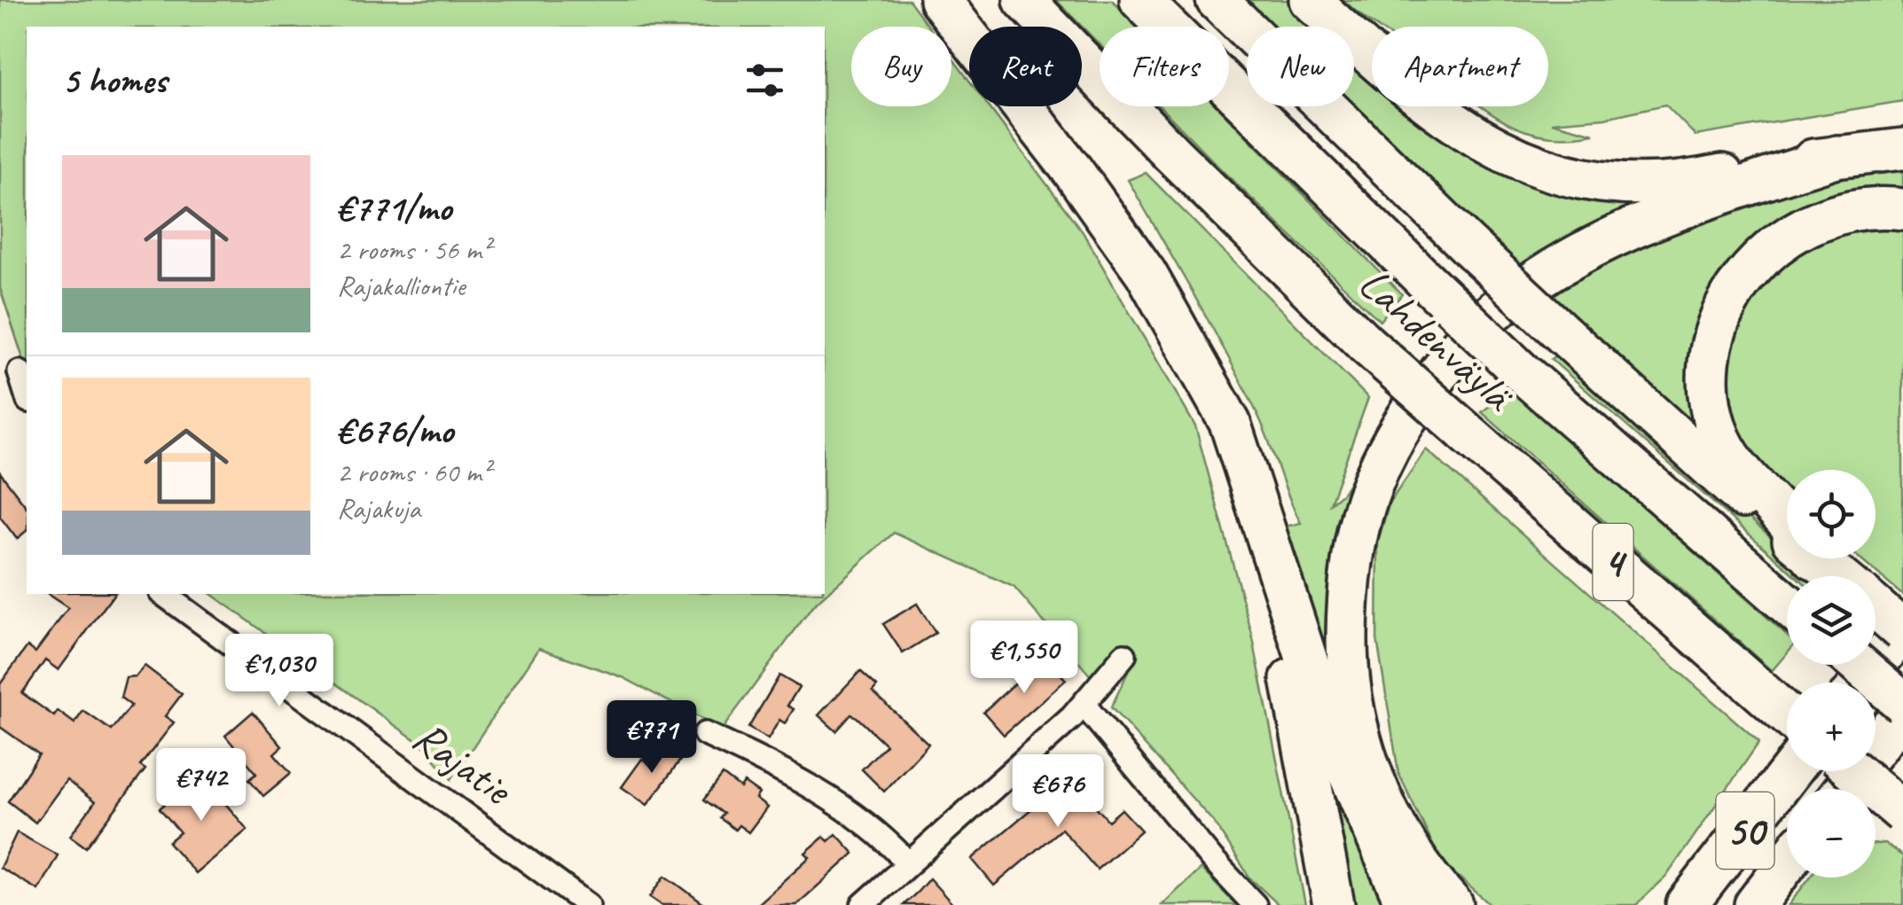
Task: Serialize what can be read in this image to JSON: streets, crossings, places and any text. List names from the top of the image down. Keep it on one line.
{"streets":{"highway":["Lahdenväylä","4","50"],"street":["Rajatie"]},"page":{"chip":["Buy","Rent","Filters","New","Apartment"],"heading":"5 homes","list":[{"name":"€771/mo","note":"2 rooms · 56 m² · Rajakalliontie"},{"name":"€676/mo","note":"2 rooms · 60 m² · Rajakuja"}],"map_buttons":["+","−"],"price":["€1,550","€1,030","€771","€742","€676"]}}
